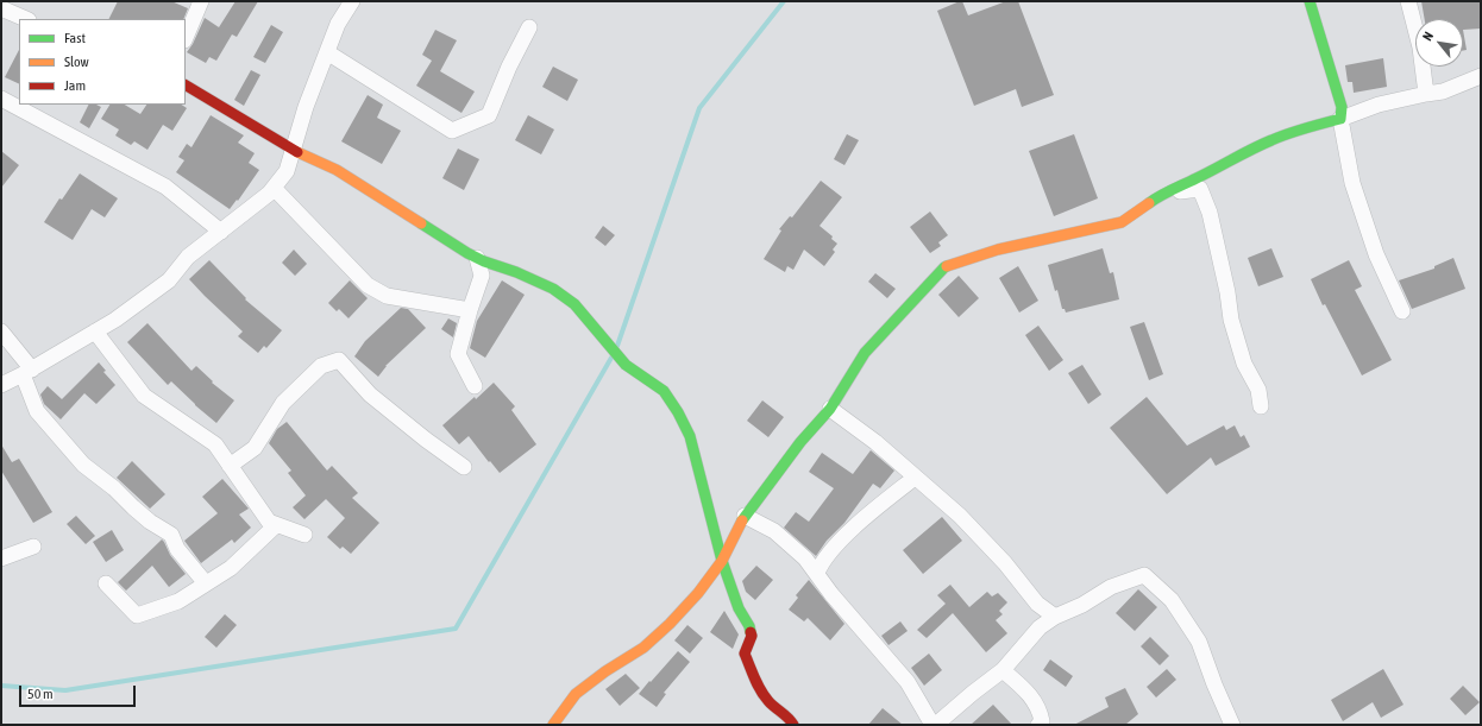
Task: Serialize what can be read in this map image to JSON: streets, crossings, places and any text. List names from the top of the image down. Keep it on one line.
{"legend":["Fast","Slow","Jam"],"scale_bar":"50 m","north":"top left"}
